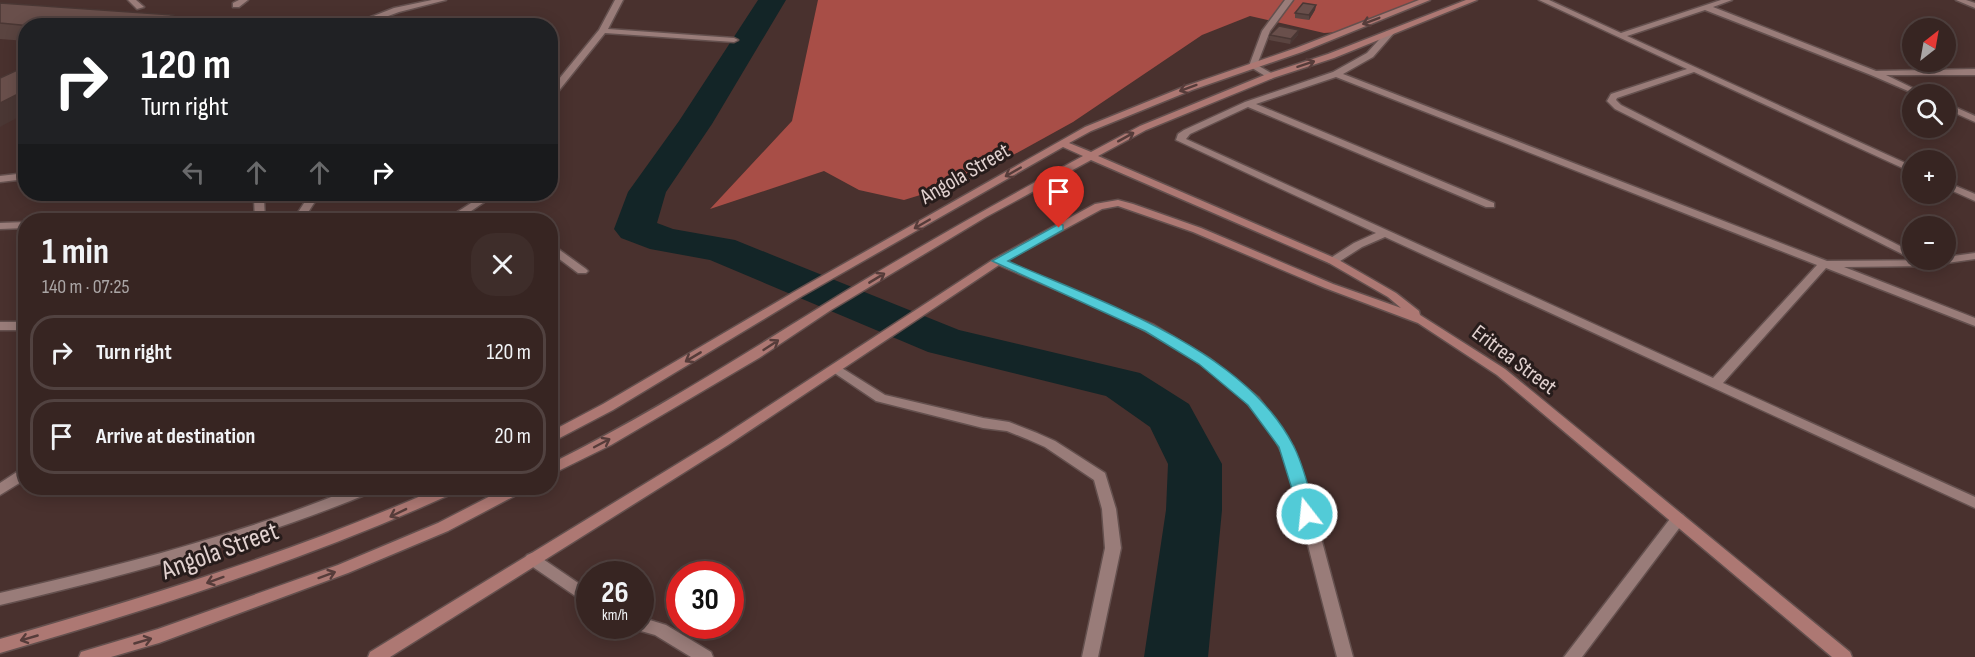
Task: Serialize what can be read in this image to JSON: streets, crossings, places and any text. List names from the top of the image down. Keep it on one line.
{"streets":{"main road":["Angola Street","Eritrea Street"]},"north":"top right","page":{"map_buttons":["+","−"],"turn":["120 m","Turn right"],"heading":["1 min","140 m · 07:25"],"list":[{"name":"Turn right","value":"120 m"},{"name":"Arrive at destination","value":"20 m"}],"speed":"26 km/h","limit":"30"}}
